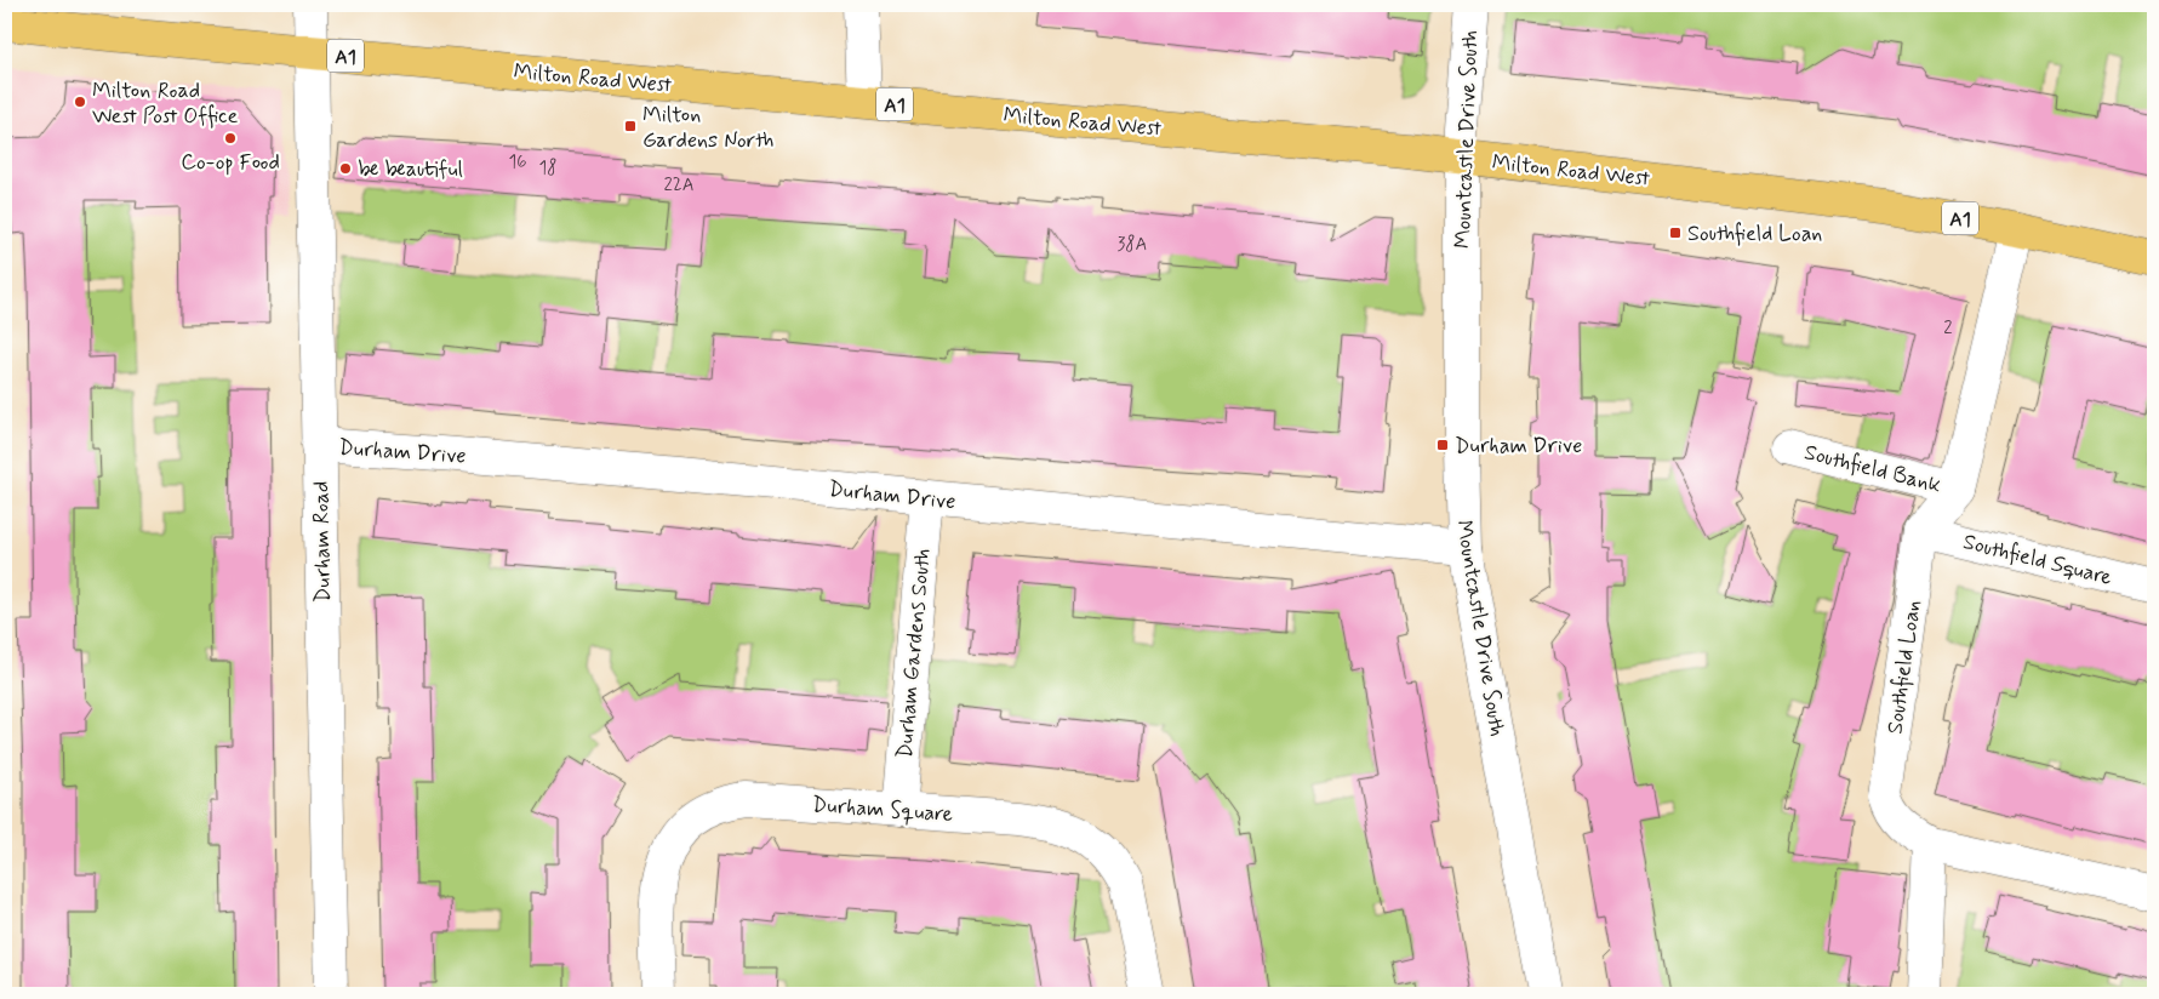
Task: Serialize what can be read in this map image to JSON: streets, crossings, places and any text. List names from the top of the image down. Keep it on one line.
{"streets":{"main road":["A1","Milton Road West"],"street":["Mountcastle Drive South","Durham Drive","Southfield Bank","Durham Road","Southfield Square","Durham Gardens South","Southfield Loan","Durham Square"]},"crossings":[["Milton Road West","Mountcastle Drive South"],["Milton Road West","Durham Road"],["Mountcastle Drive South","Durham Drive"],["Durham Drive","Durham Road"],["Durham Drive","Durham Gardens South"],["Southfield Square","Southfield Loan"],["Durham Gardens South","Durham Square"]],"places":{"other":["Milton Road West Post Office","Co-op Food","be beautiful"],"transit":["Milton Gardens North","Southfield Loan","Durham Drive"]},"house_numbers":["16","18","22A","38A","2"]}
